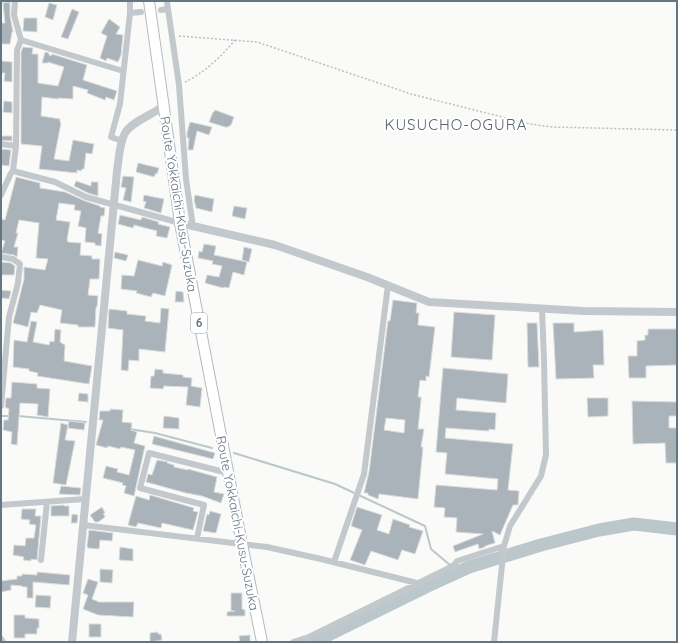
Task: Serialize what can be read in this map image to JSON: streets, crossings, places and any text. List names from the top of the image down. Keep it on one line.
{"streets":{"main road":["Route Yokkaichi-Kusu-Suzuka","6"]},"districts":["KUSUCHO-OGURA"]}
